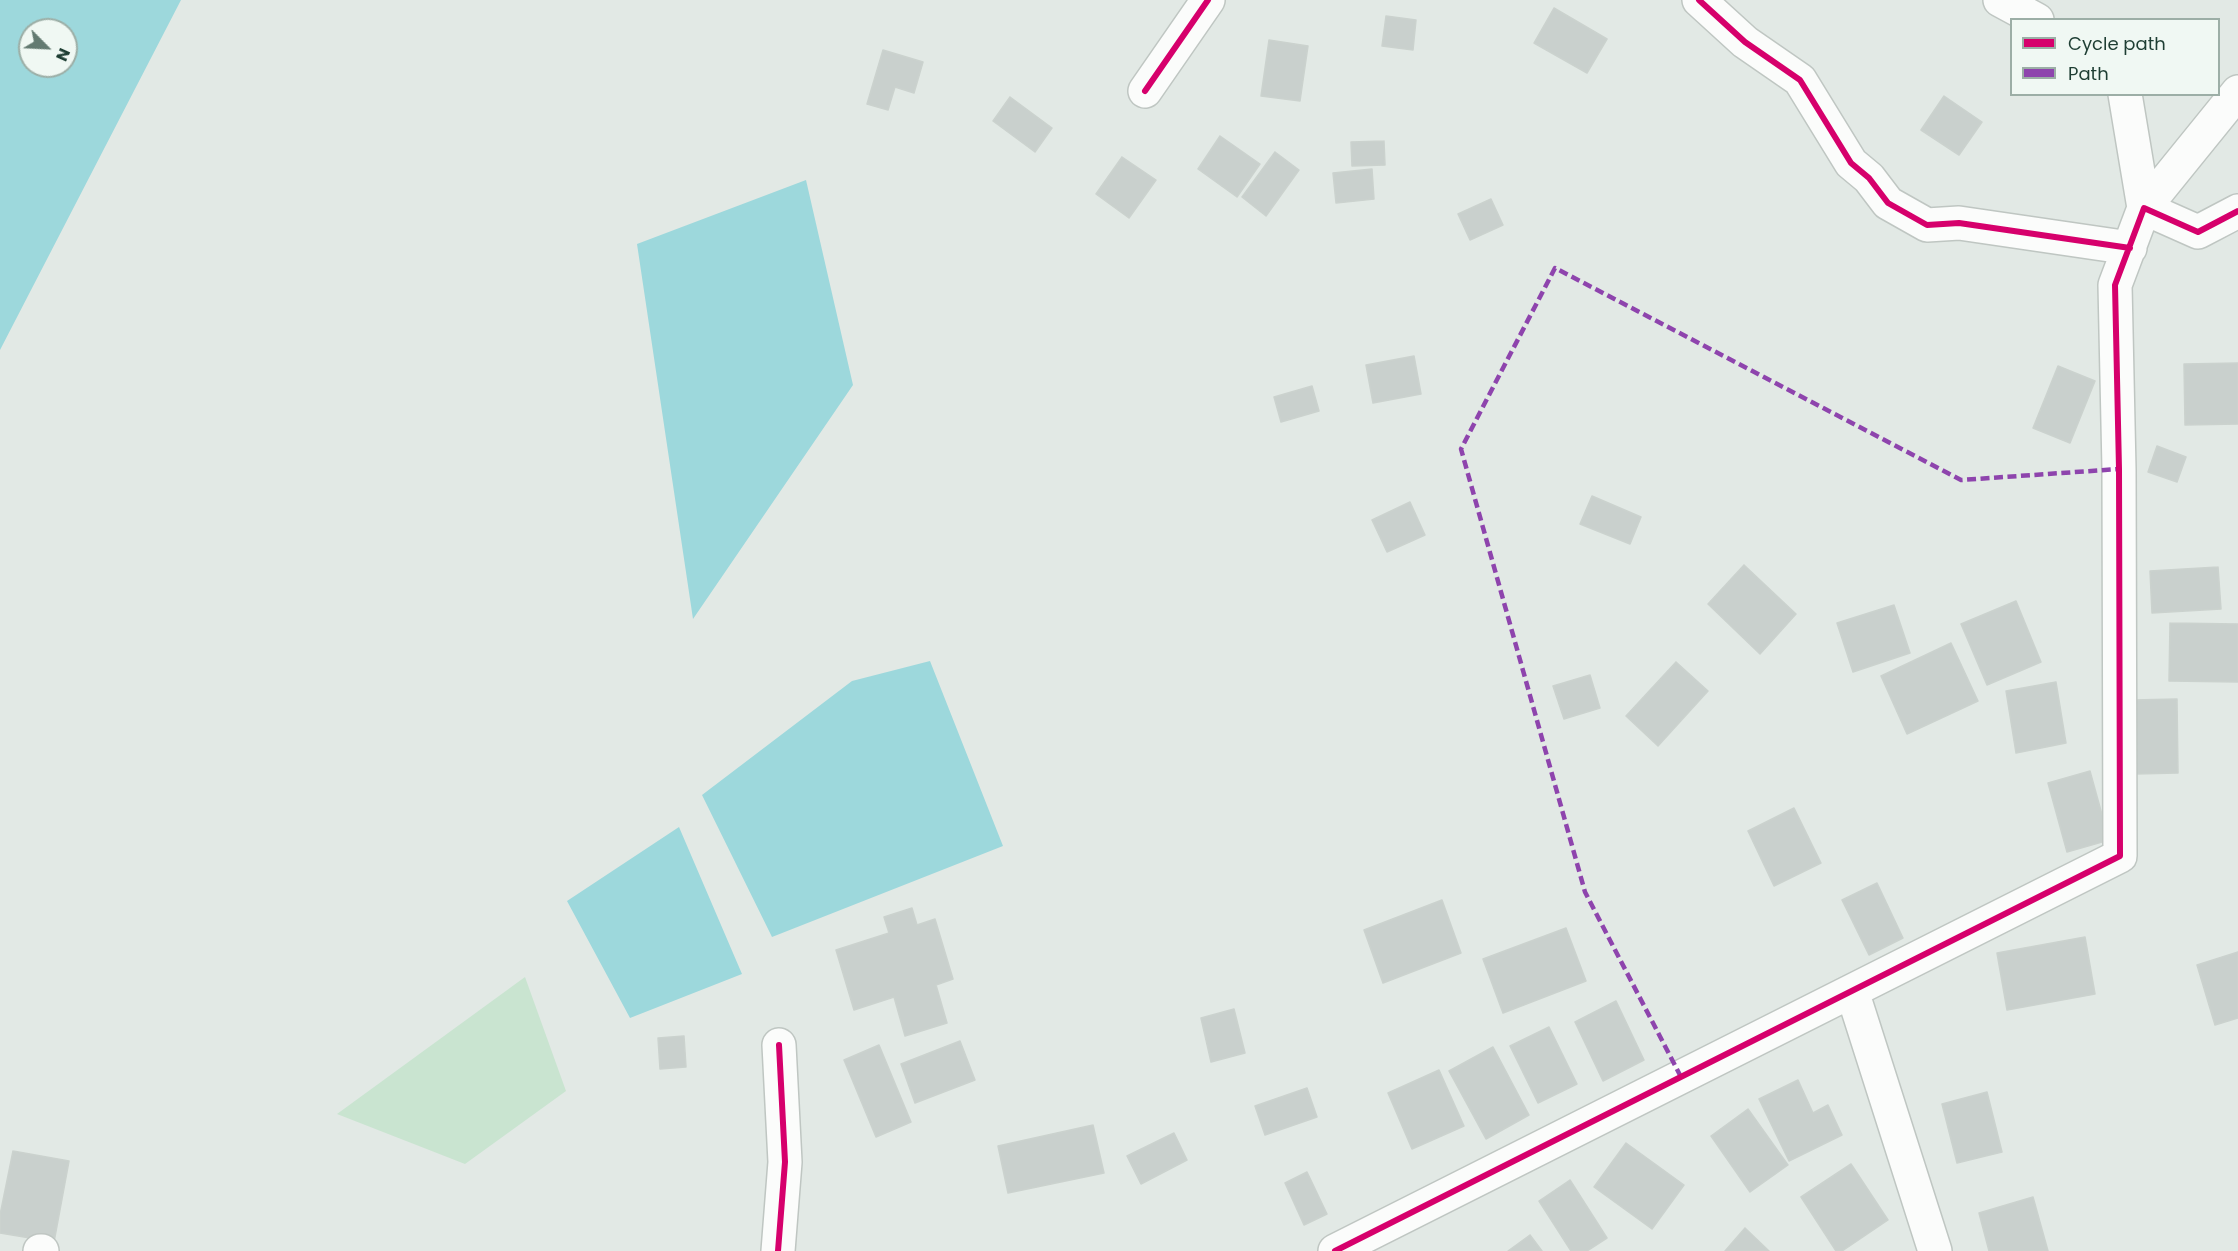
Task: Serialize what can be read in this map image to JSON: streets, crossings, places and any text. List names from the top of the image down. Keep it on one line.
{"legend":["Cycle path","Path"],"north":"bottom right"}
